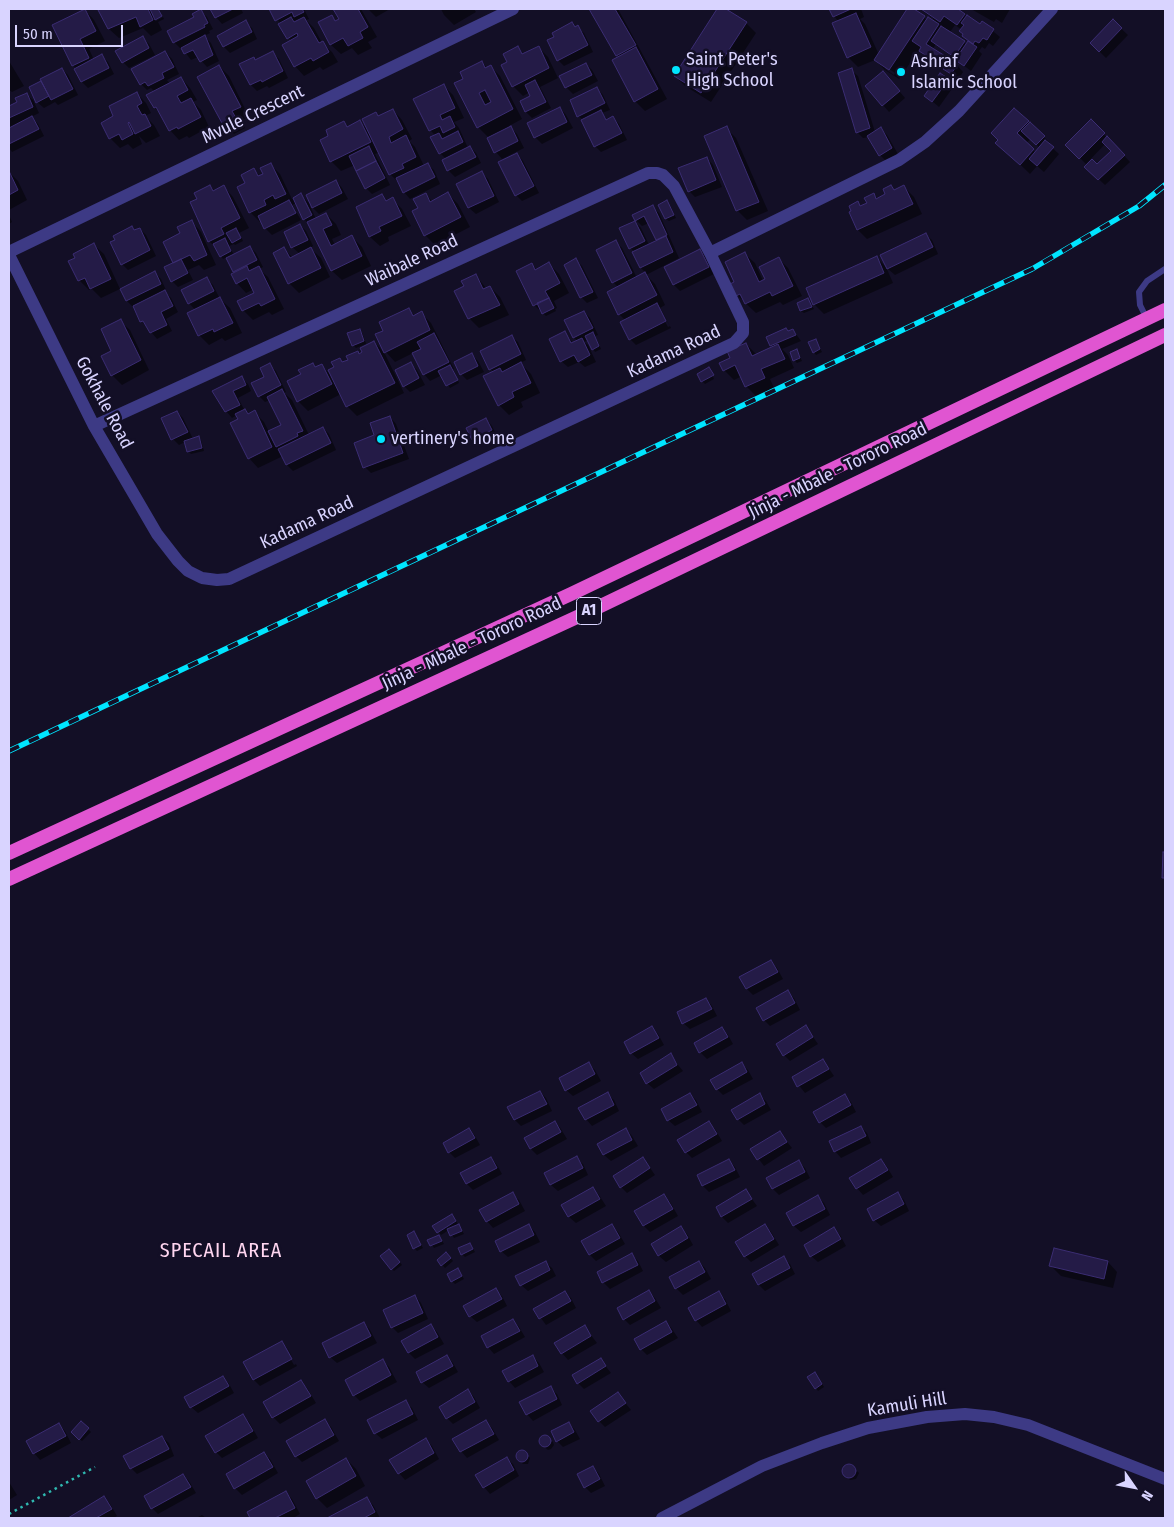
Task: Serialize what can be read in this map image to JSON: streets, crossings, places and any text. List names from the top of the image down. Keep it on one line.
{"streets":{"highway":["Jinja - Mbale - Tororo Road","A1"],"street":["Mvule Crescent","Waibale Road","Kadama Road","Gokhale Road","Kamuli Hill"]},"crossings":[["Mvule Crescent","Gokhale Road"],["Waibale Road","Kadama Road"],["Waibale Road","Gokhale Road"],["Kadama Road","Gokhale Road"]],"districts":["SPECAIL AREA"],"places":["Saint Peter's High School","Ashraf Islamic School","vertinery's home"],"scale_bar":"50 m","north":"bottom right"}
